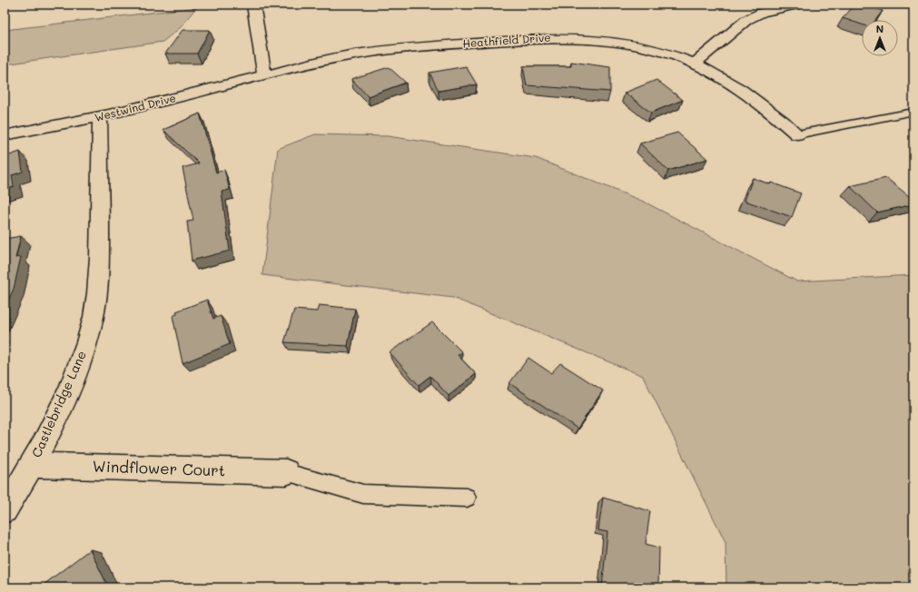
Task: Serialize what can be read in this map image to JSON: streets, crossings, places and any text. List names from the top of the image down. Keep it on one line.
{"streets":{"street":["Heathfield Drive","Westwind Drive","Castlebridge Lane","Windflower Court"]},"crossings":[["Heathfield Drive","Westwind Drive"],["Westwind Drive","Castlebridge Lane"],["Castlebridge Lane","Windflower Court"]],"north":"top"}
